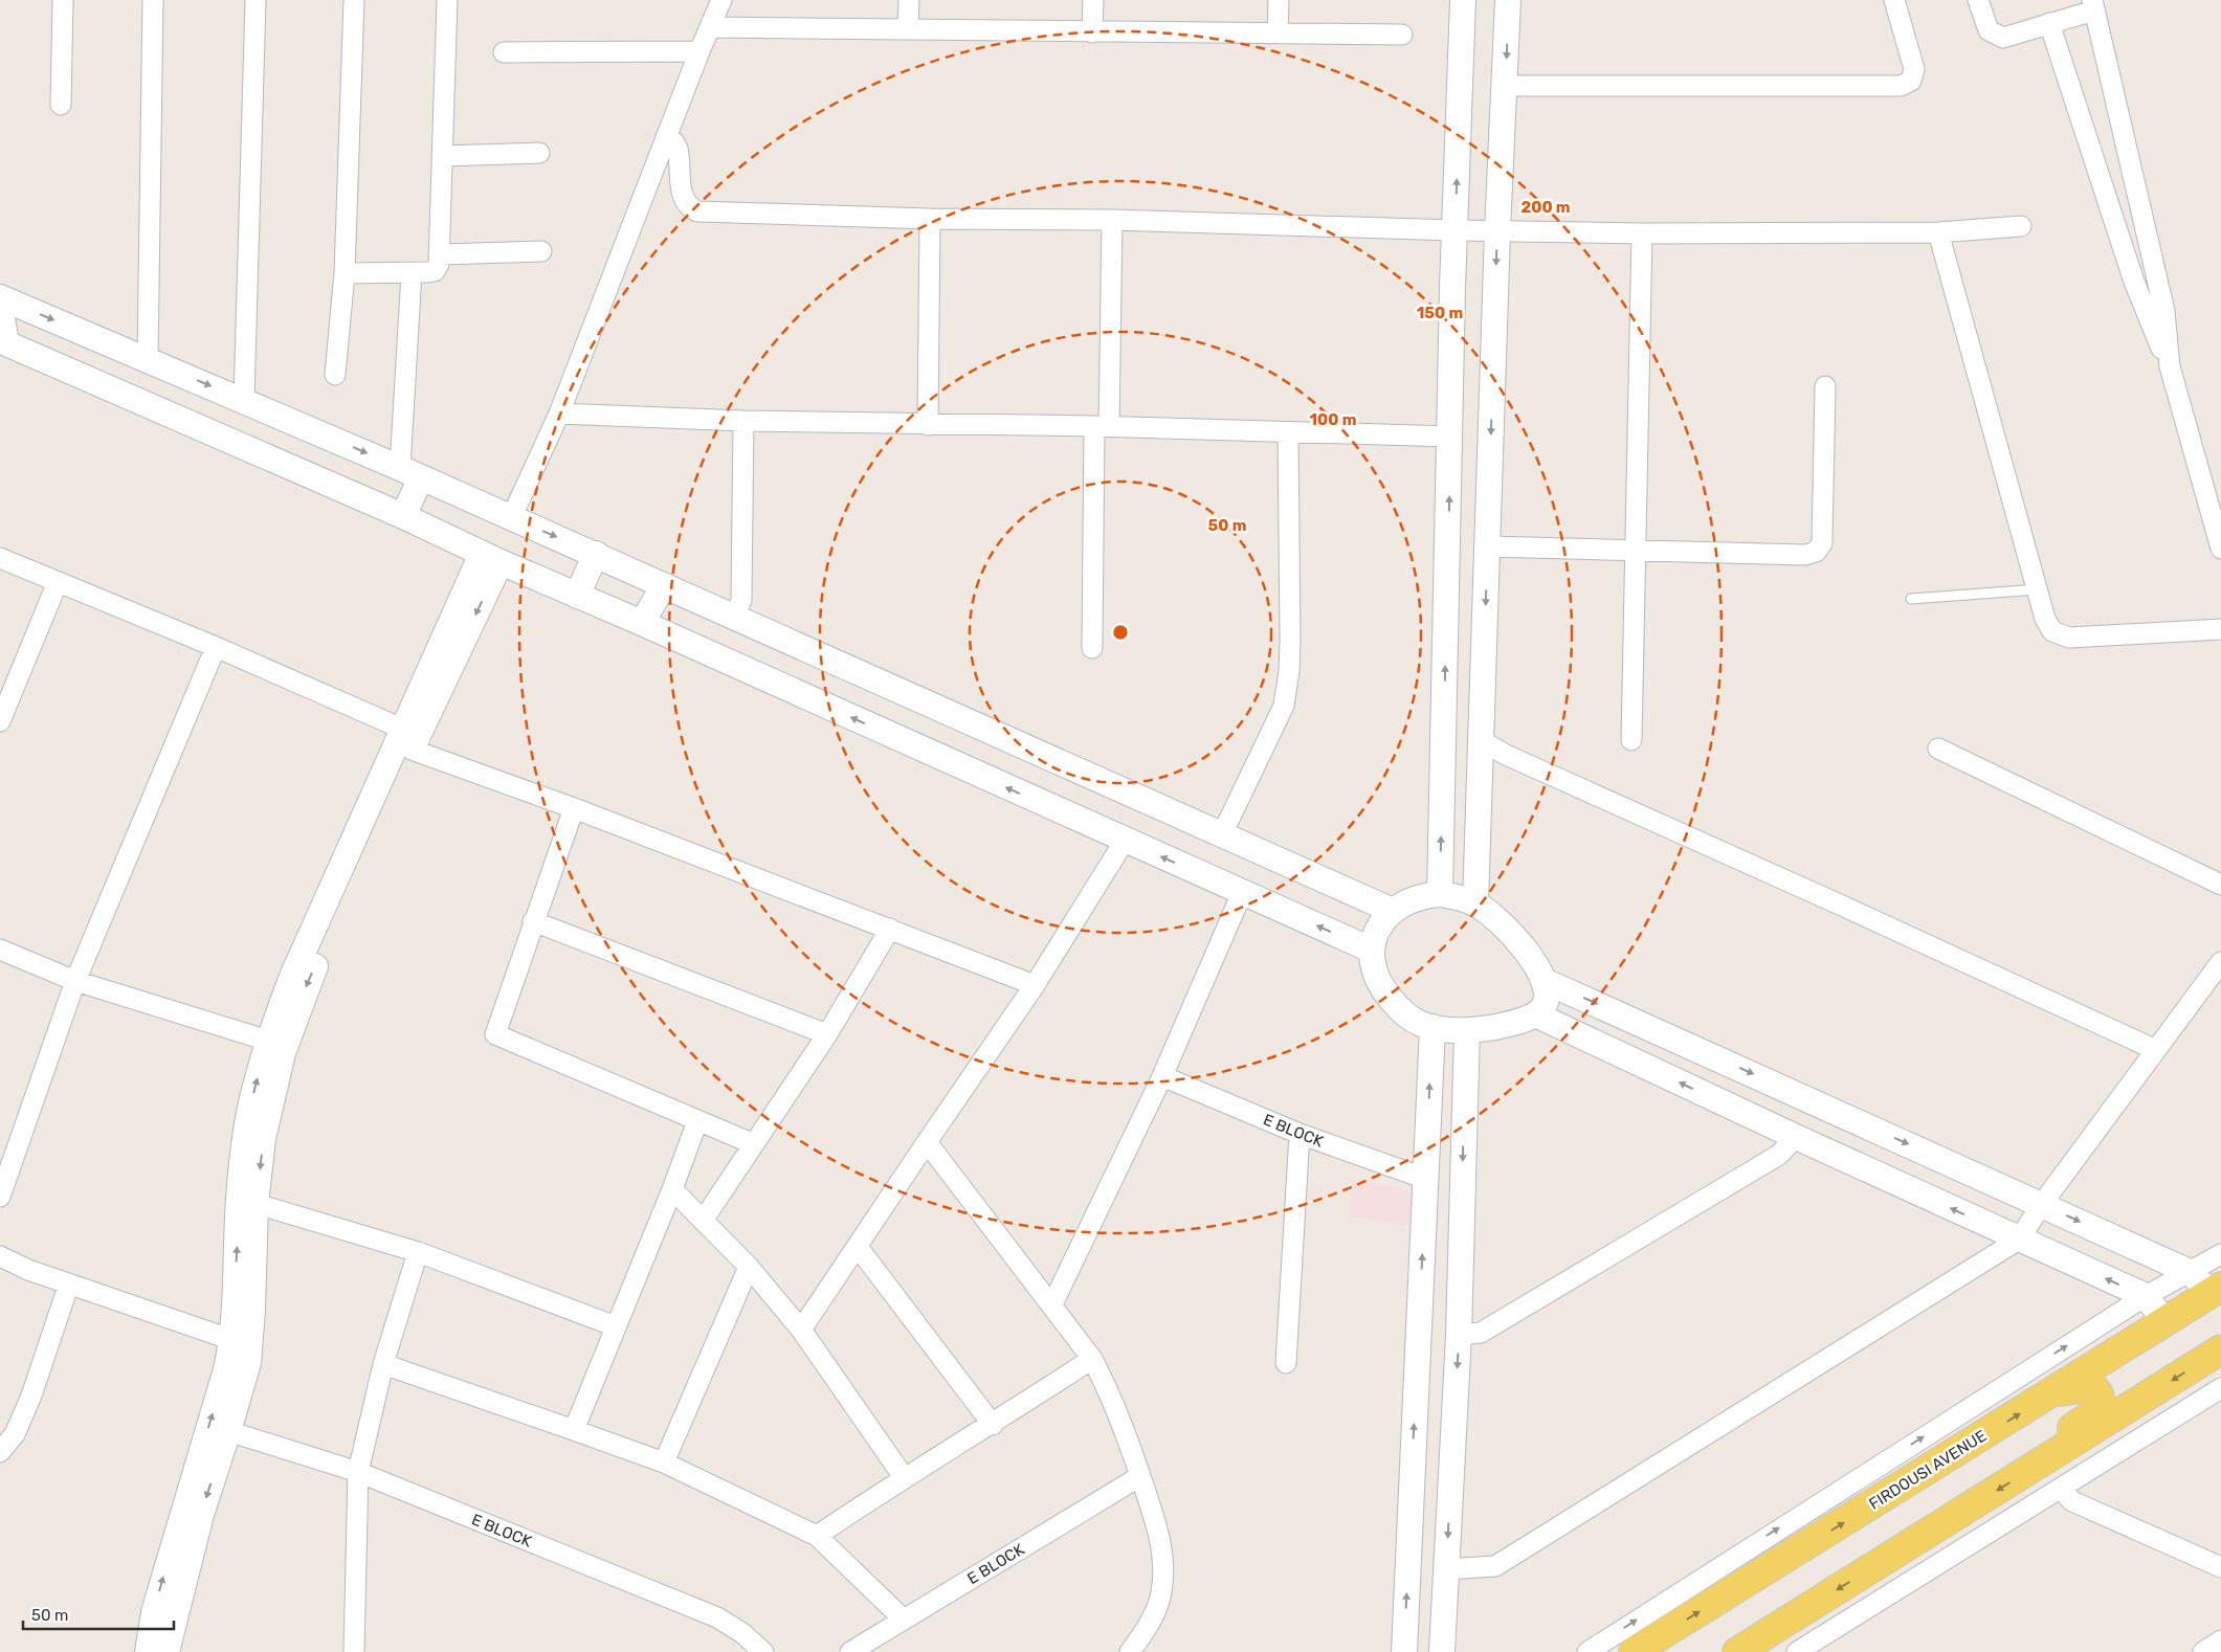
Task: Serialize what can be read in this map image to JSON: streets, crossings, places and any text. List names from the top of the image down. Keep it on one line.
{"streets":{"main road":["FIRDOUSI AVENUE"],"street":["E BLOCK"]},"scale_bar":"50 m","rings":["200 m","150 m","100 m","50 m"]}
